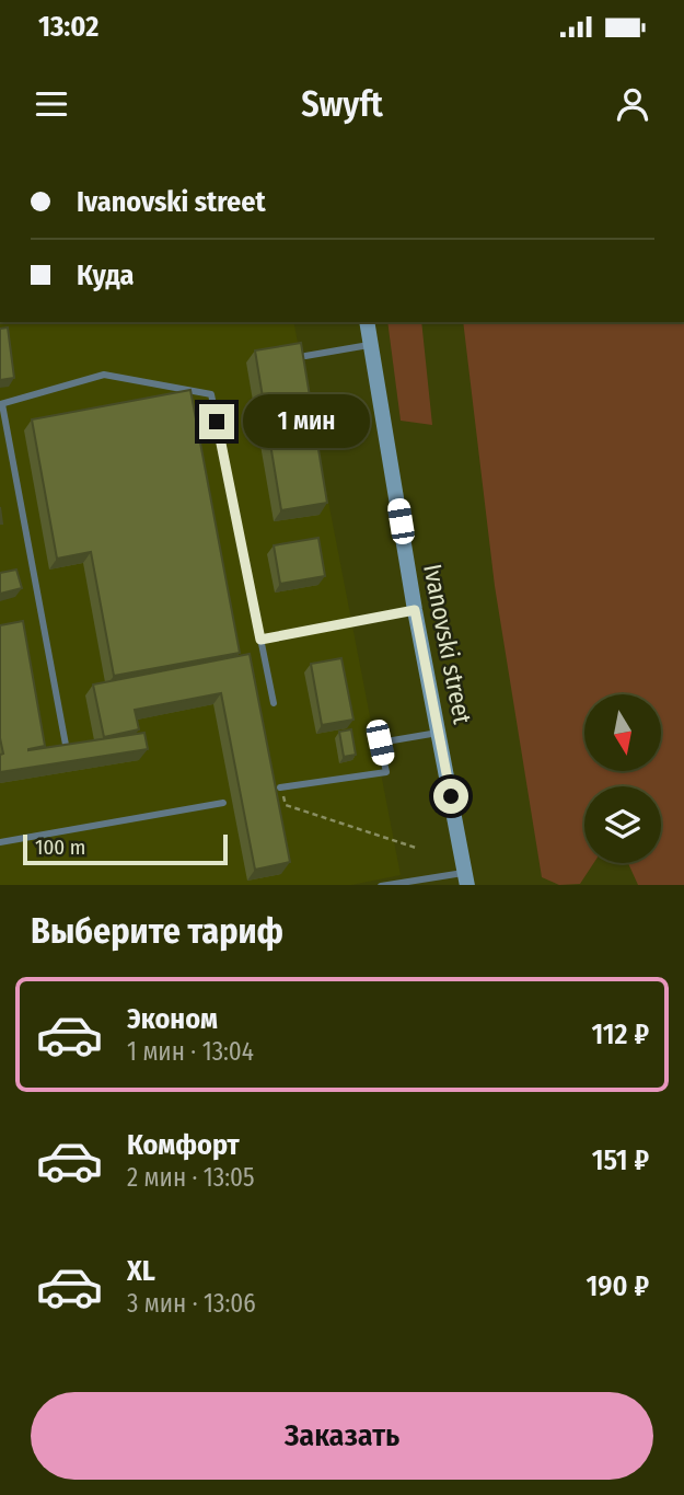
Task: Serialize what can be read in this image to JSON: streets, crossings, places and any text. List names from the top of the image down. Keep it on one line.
{"streets":{"main road":["Ivanovski street"]},"scale_bar":"100 m","north":"bottom","page":{"status":"13:02","header":"Swyft","banner":["Ivanovski street","Куда"],"bubble":"1 мин","scale":"100 m","heading":"Выберите тариф","list":[{"name":"Эконом","note":"1 мин · 13:04","value":"112 ₽"},{"name":"Комфорт","note":"2 мин · 13:05","value":"151 ₽"},{"name":"XL","note":"3 мин · 13:06","value":"190 ₽"}],"buttons":"Заказать"}}
